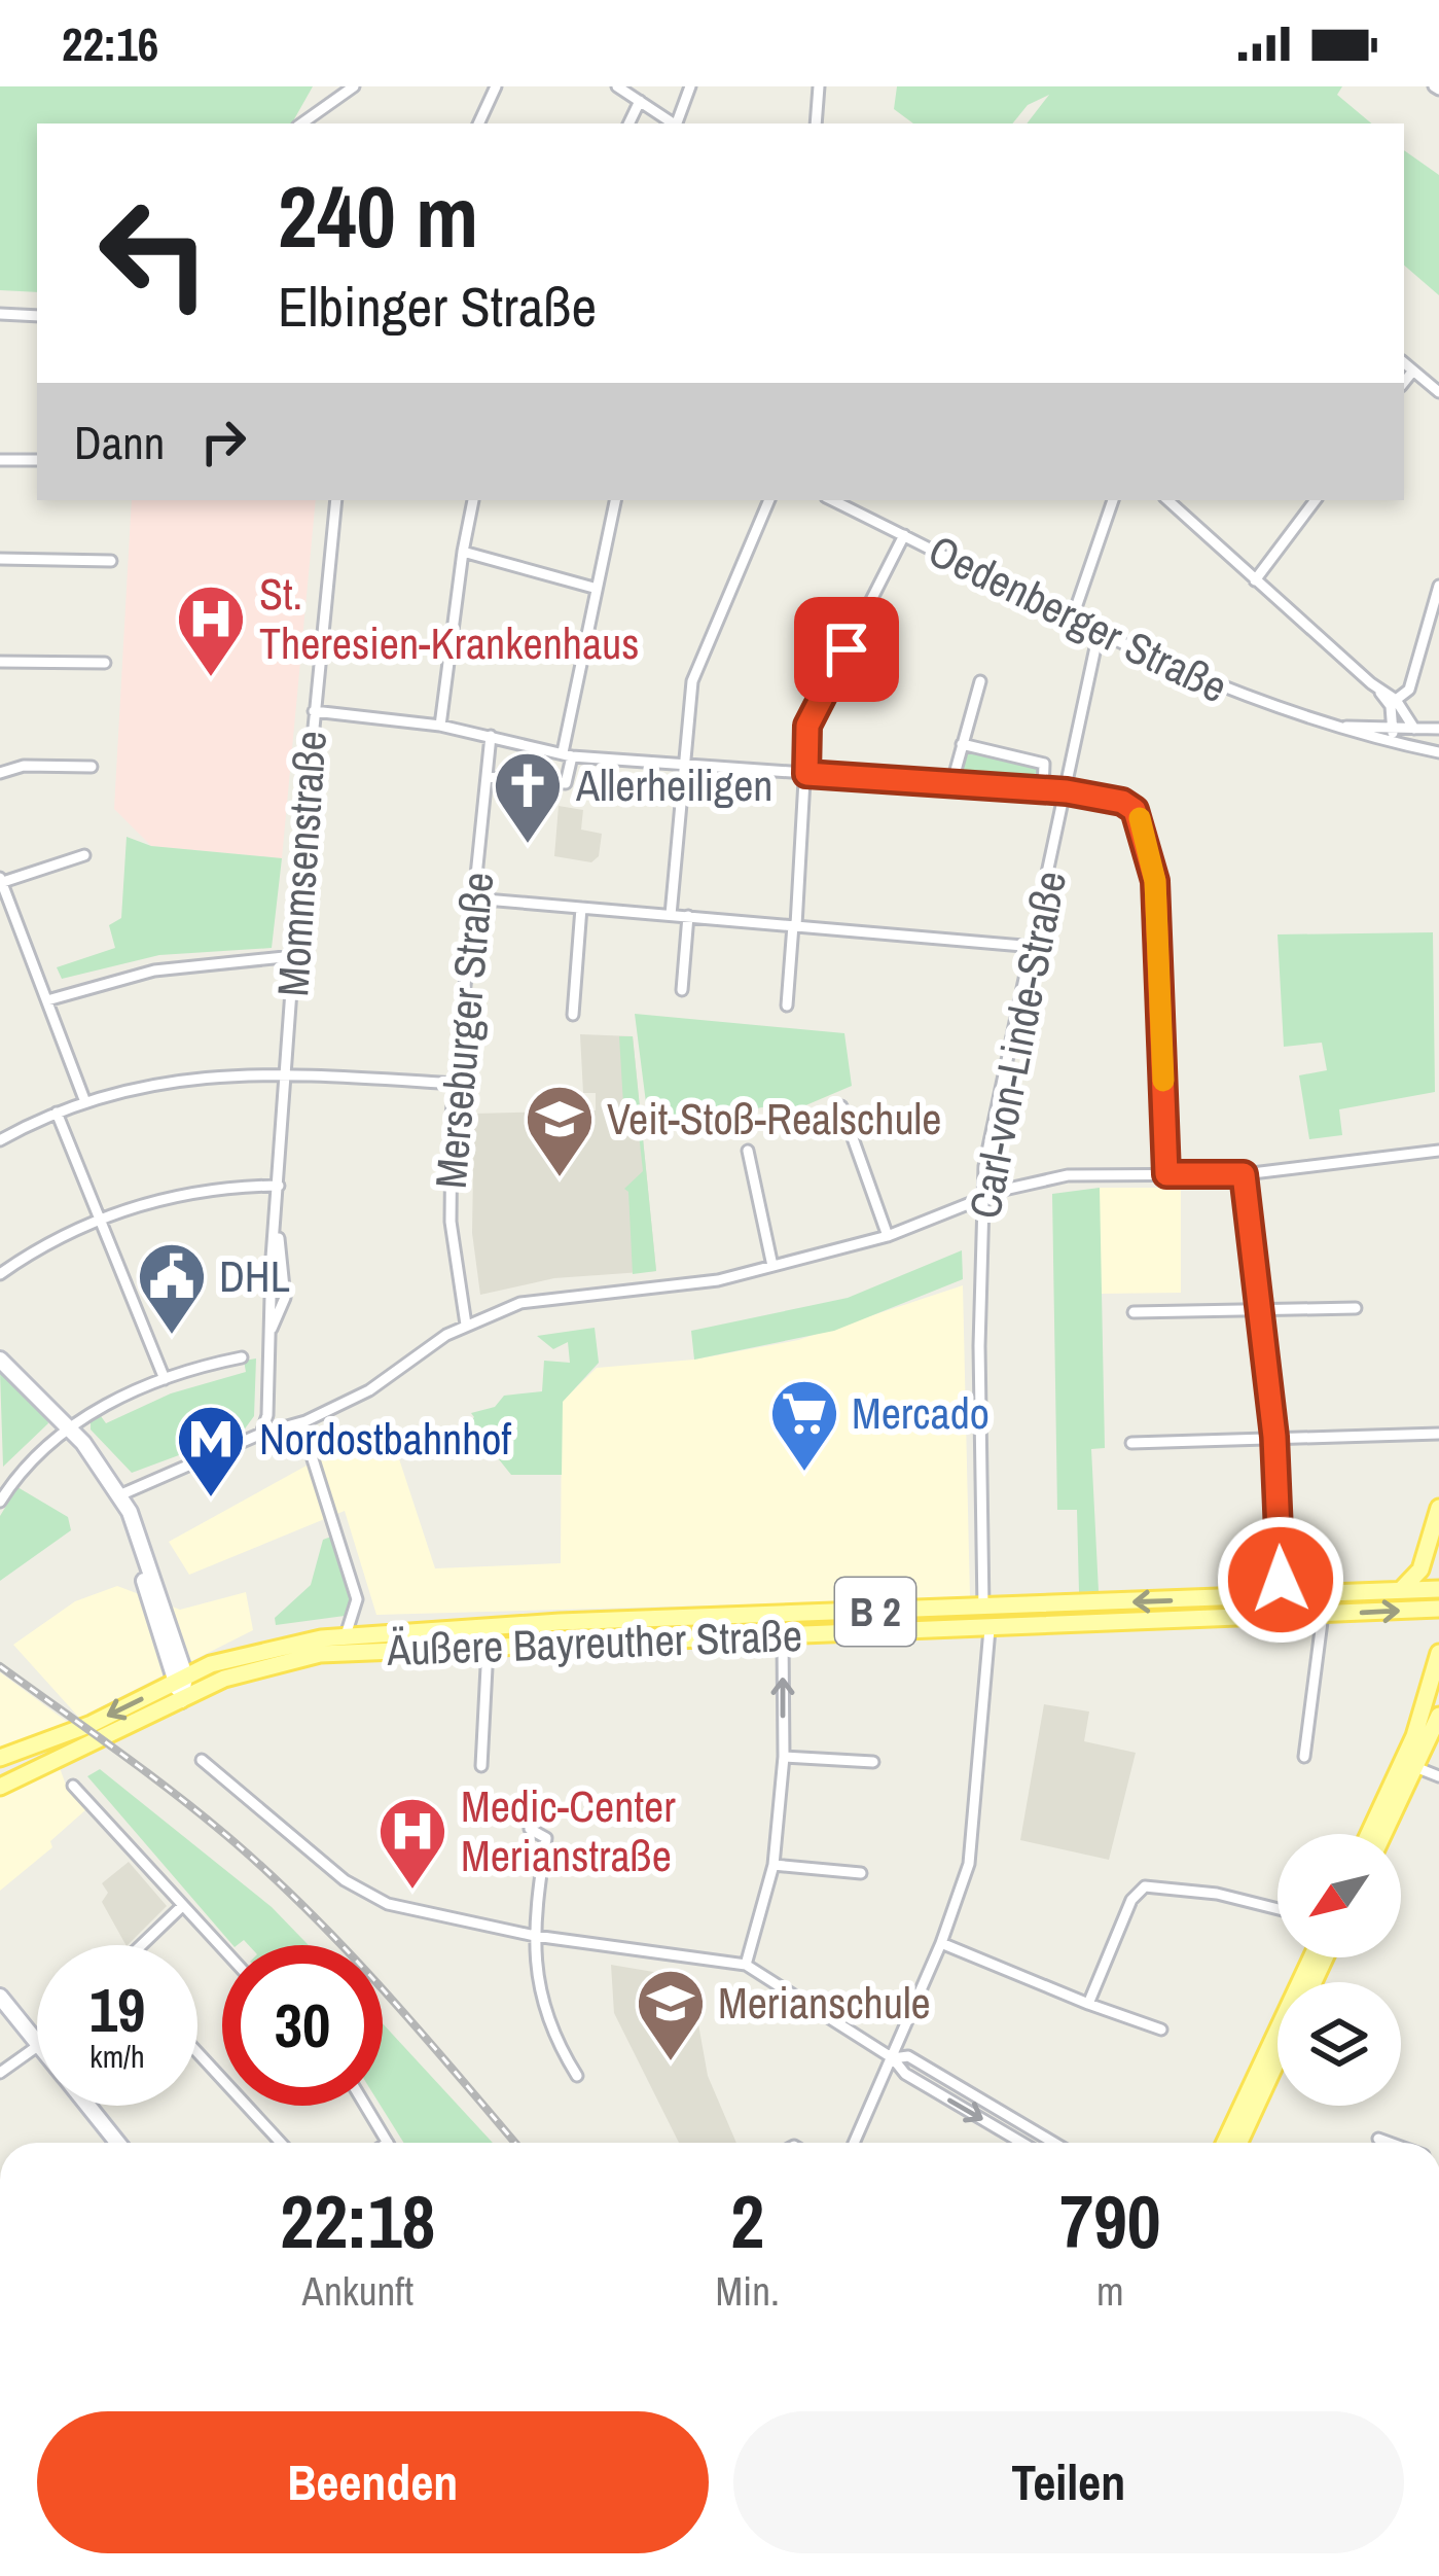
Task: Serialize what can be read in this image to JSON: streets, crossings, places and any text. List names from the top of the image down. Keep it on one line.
{"streets":{"main road":["B 2","Äußere Bayreuther Straße"],"street":["Oedenberger Straße","Mommsenstraße","Merseburger Straße","Carl-von-Linde-Straße"]},"crossings":[["Oedenberger Straße","Carl-von-Linde-Straße"],["Carl-von-Linde-Straße","Äußere Bayreuther Straße"]],"places":{"hospital":["St. Theresien-Krankenhaus","Medic-Center Merianstraße"],"church":["Allerheiligen"],"school or university":["Veit-Stoß-Realschule","Merianschule"],"public building":["DHL"],"supermarket":["Mercado"],"metro station":["Nordostbahnhof"]},"north":"bottom left","page":{"status":"22:16","turn":["240 m","Elbinger Straße"],"then":"Dann","speed":"19 km/h","limit":"30","eta":["22:18","Ankunft","2","Min.","790","m"],"buttons":["Beenden","Teilen"]}}
